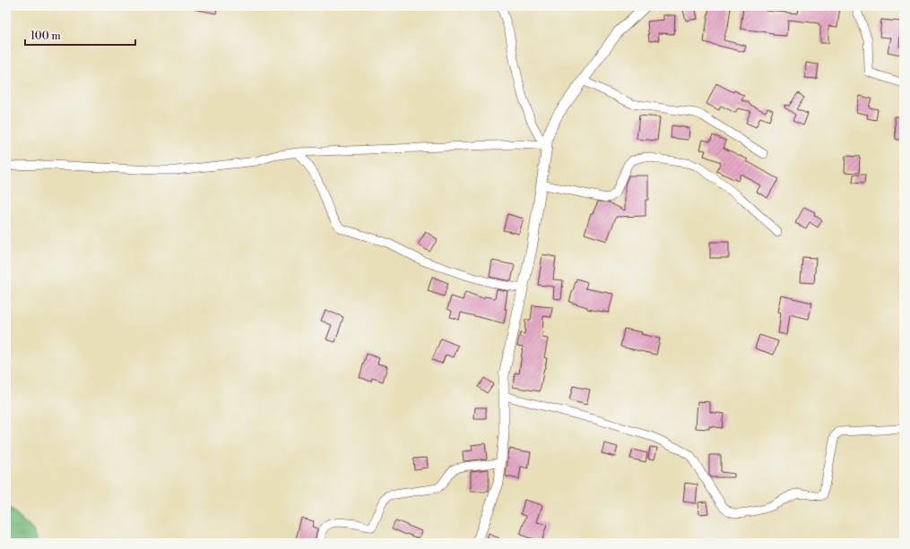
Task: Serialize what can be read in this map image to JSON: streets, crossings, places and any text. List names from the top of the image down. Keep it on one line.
{"scale_bar":"100 m"}
